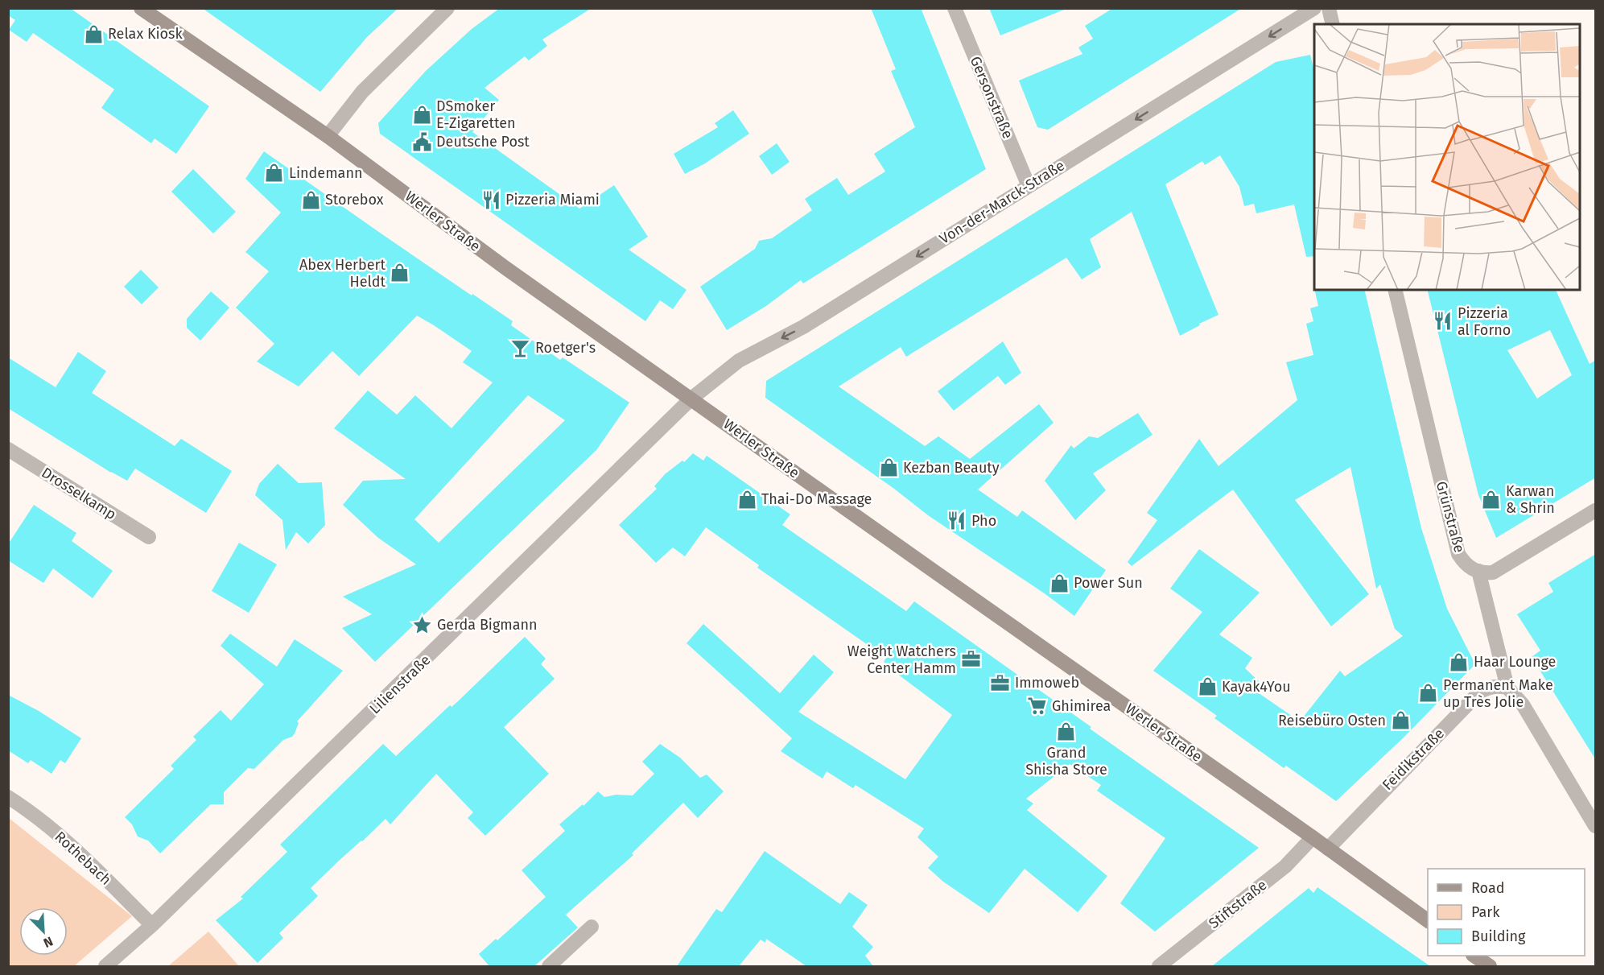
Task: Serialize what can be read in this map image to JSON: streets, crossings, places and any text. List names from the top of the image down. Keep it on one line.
{"streets":{"main road":["Werler Straße"],"street":["Gersonstraße","Von-der-Marck-Straße","Drosselkamp","Grünstraße","Lilienstraße","Feidikstraße","Rothebach","Stiftstraße"]},"crossings":[["Gersonstraße","Von-der-Marck-Straße"],["Von-der-Marck-Straße","Werler Straße"],["Von-der-Marck-Straße","Lilienstraße"],["Werler Straße","Lilienstraße"],["Werler Straße","Feidikstraße"],["Werler Straße","Stiftstraße"],["Lilienstraße","Rothebach"]],"one_way":["Von-der-Marck-Straße"],"places":{"shop":["Relax Kiosk","DSmoker E-Zigaretten","Lindemann","Storebox","Abex Herbert Heldt","Kezban Beauty","Thai-Do Massage","Karwan & Shrin","Power Sun","Haar Lounge","Kayak4You","Permanent Make up Très Jolie","Reisebüro Osten","Grand Shisha Store"],"public building":["Deutsche Post"],"restaurant":["Pizzeria Miami","Pizzeria al Forno","Pho"],"bar":["Roetger's"],"place":["Gerda Bigmann"],"office":["Weight Watchers Center Hamm","Immoweb"],"supermarket":["Ghimirea"]},"legend":["Road","Park","Building"],"north":"bottom right"}
